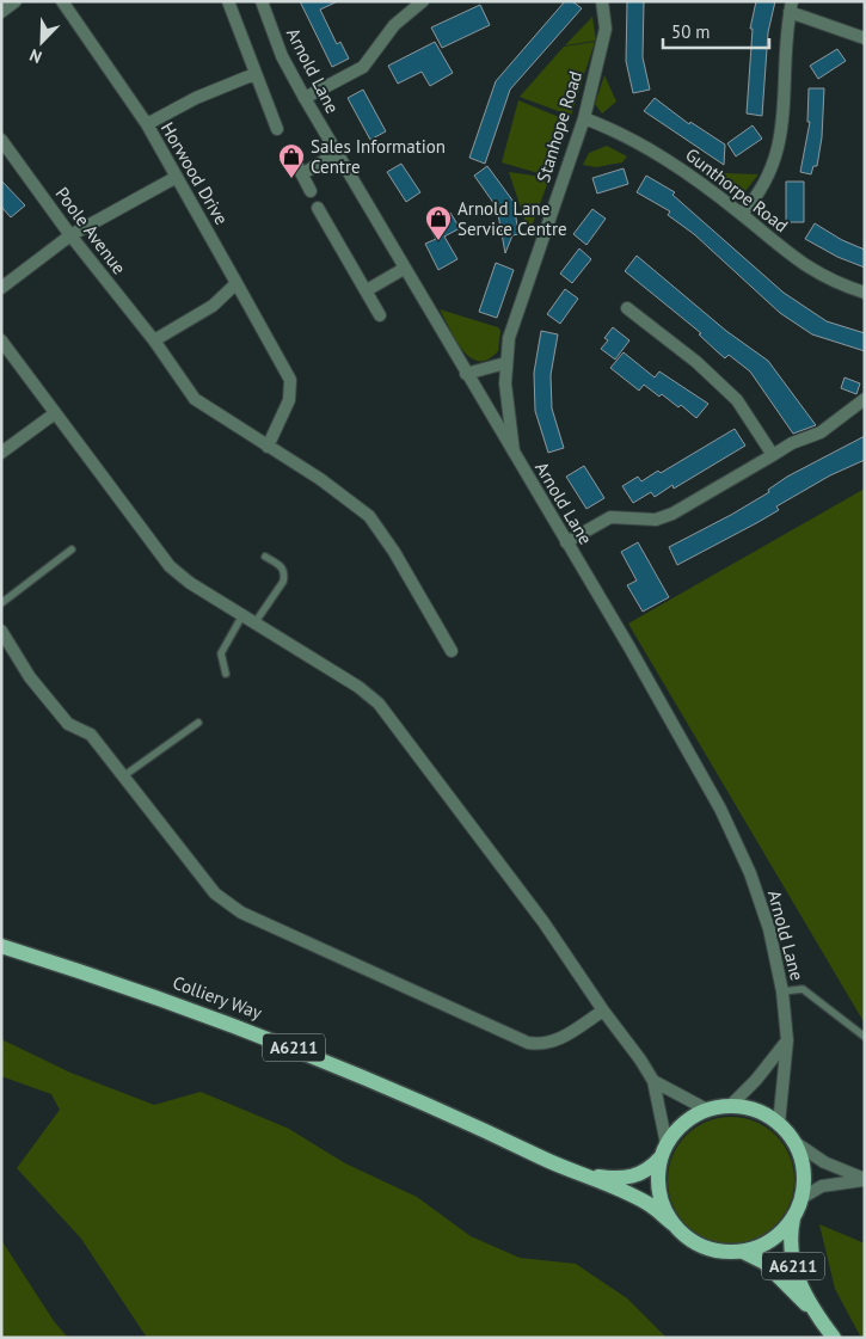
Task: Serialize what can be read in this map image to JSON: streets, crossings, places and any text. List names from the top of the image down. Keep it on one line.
{"streets":{"main road":["Colliery Way","A6211"],"street":["Arnold Lane","Stanhope Road","Horwood Drive","Gunthorpe Road","Poole Avenue"]},"crossings":[["Arnold Lane","Stanhope Road"],["Arnold Lane","Colliery Way"],["Arnold Lane","A6211"],["Stanhope Road","Gunthorpe Road"],["Horwood Drive","Poole Avenue"],["Colliery Way","A6211"]],"places":{"shop":["Sales Information Centre","Arnold Lane Service Centre"]},"scale_bar":"50 m","north":"bottom left"}
